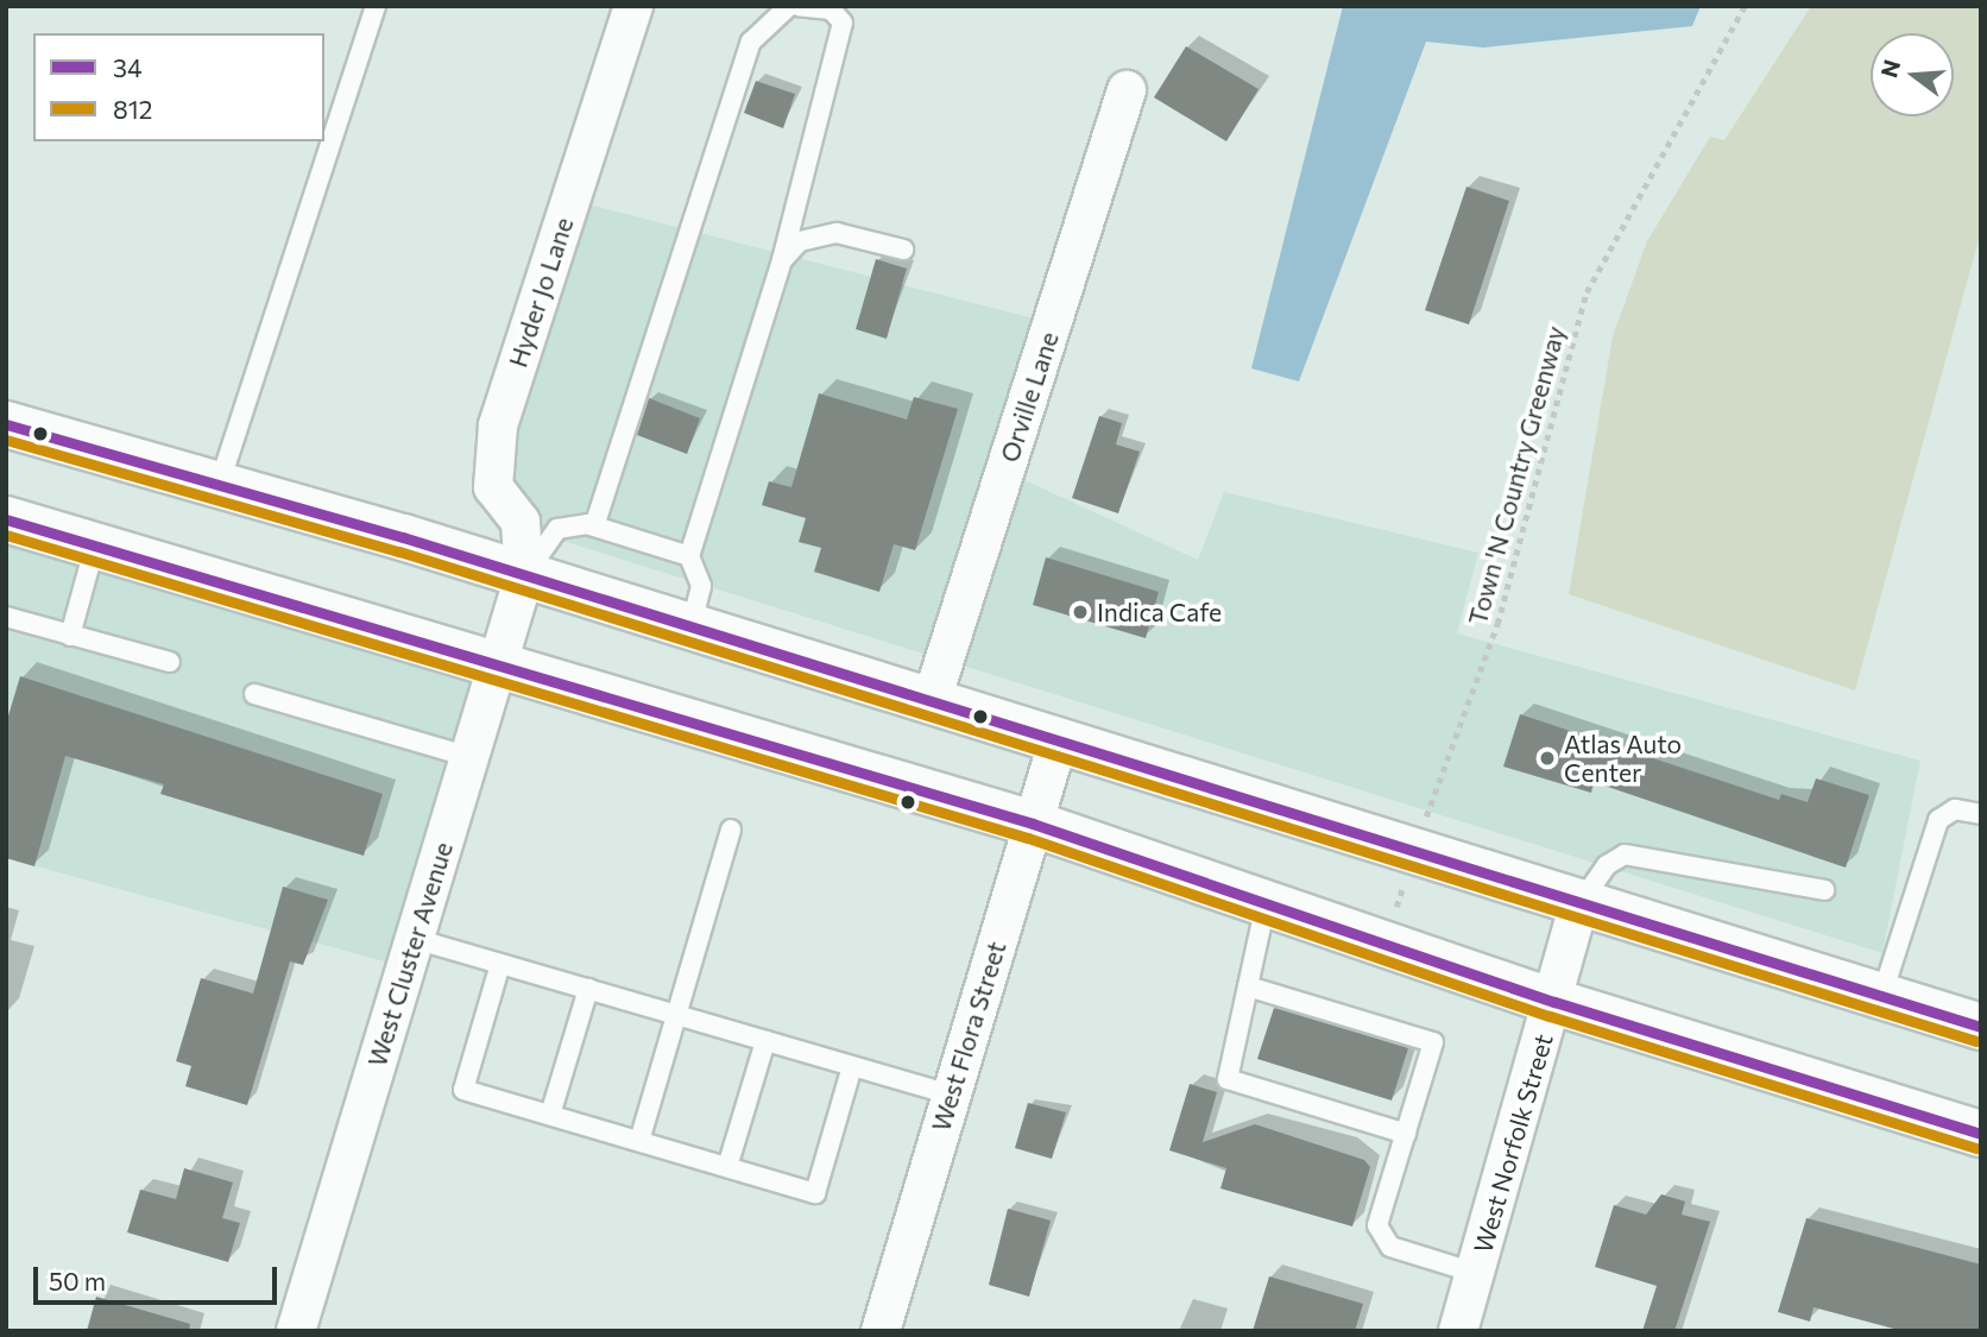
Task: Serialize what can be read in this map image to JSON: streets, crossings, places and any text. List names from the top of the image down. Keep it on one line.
{"streets":{"street":["Hyder Jo Lane","Orville Lane","West Cluster Avenue","West Flora Street","West Norfolk Street"],"path":["Town 'N Country Greenway"]},"crossings":[["Hyder Jo Lane","West Cluster Avenue"]],"places":["Indica Cafe","Atlas Auto Center"],"lines":["transit line 34","transit line 812"],"legend":["34","812"],"scale_bar":"50 m","north":"left"}
